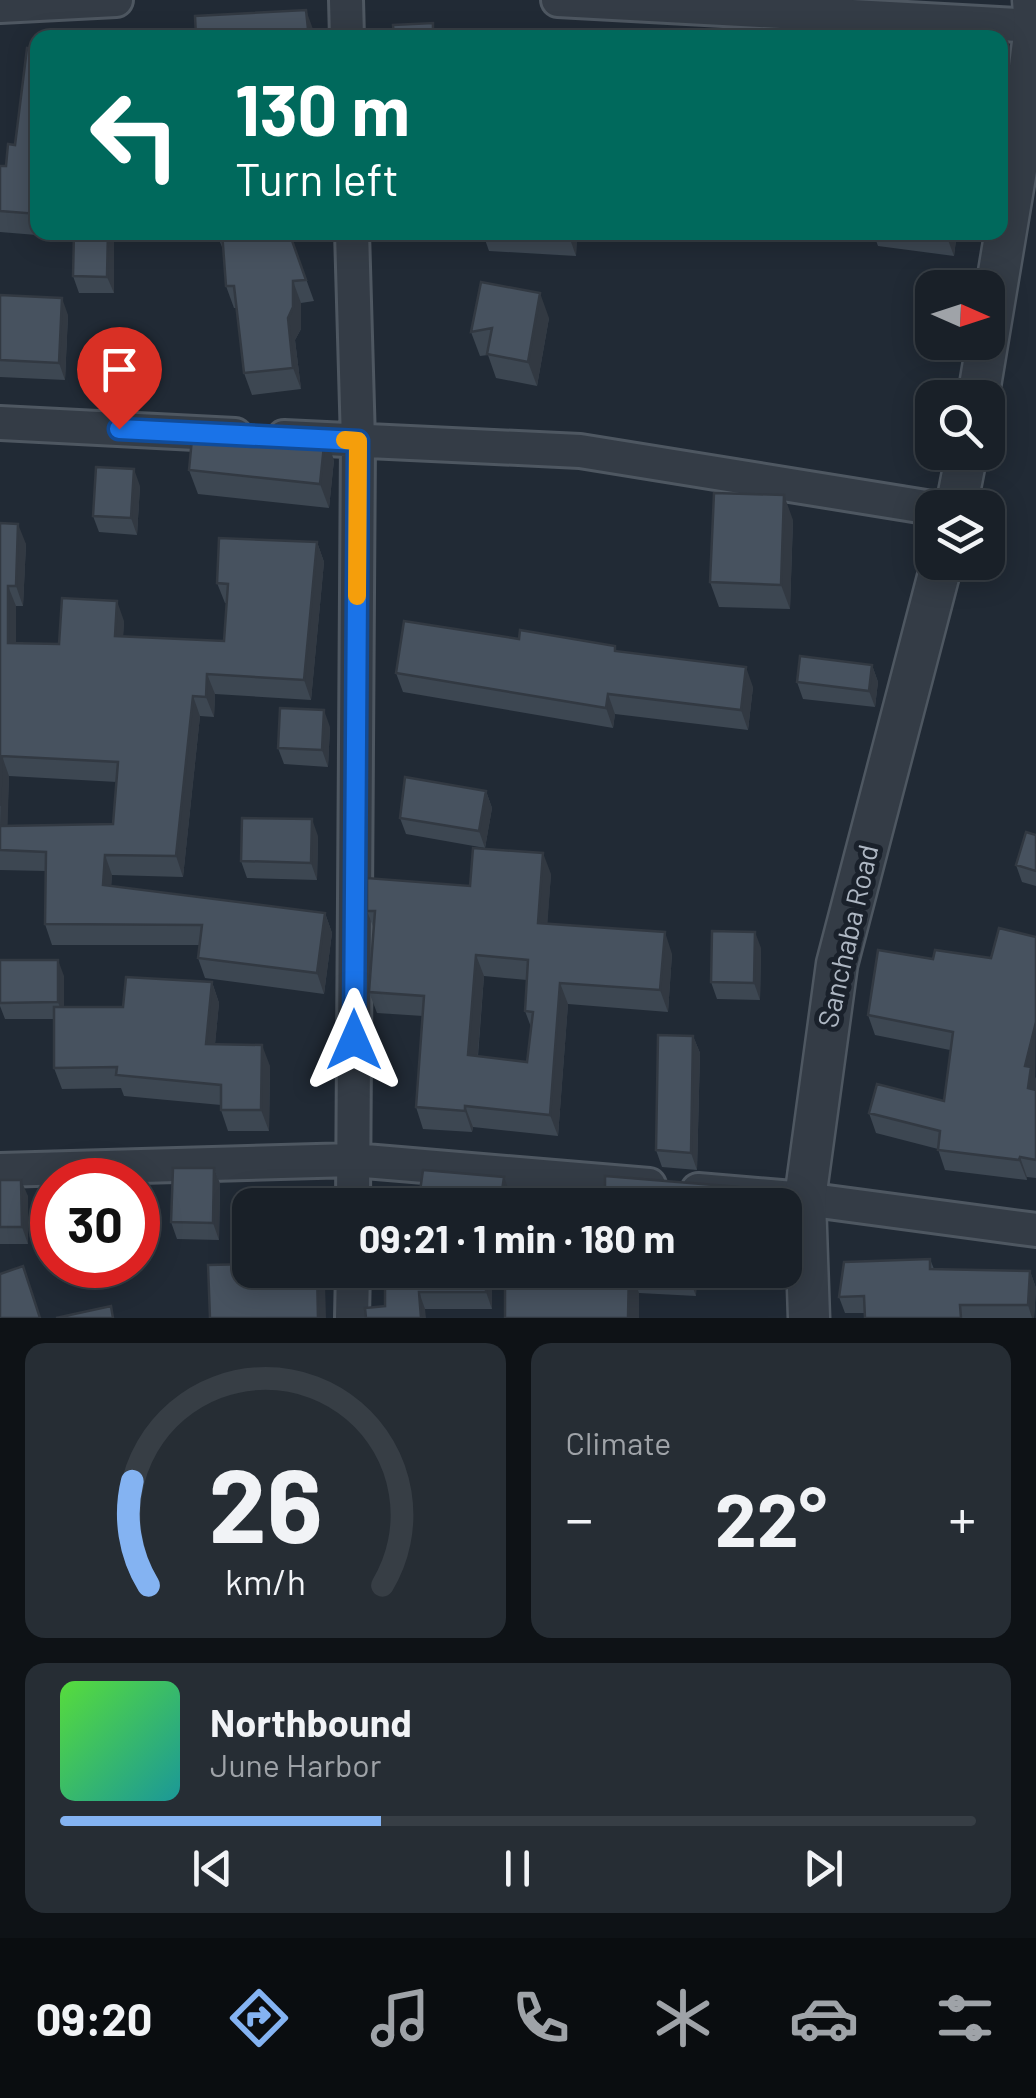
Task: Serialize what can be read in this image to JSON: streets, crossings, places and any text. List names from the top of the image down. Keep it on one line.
{"streets":{"street":["Sanchaba Road"]},"north":"right","page":{"turn":["130 m","Turn left"],"limit":"30","trip":"09:21 · 1 min · 180 m","tile":"Climate","heat":["−","22°","+"],"song":["Northbound","June Harbor"],"tabs":"09:20","gauge":["26","km/h"]}}
